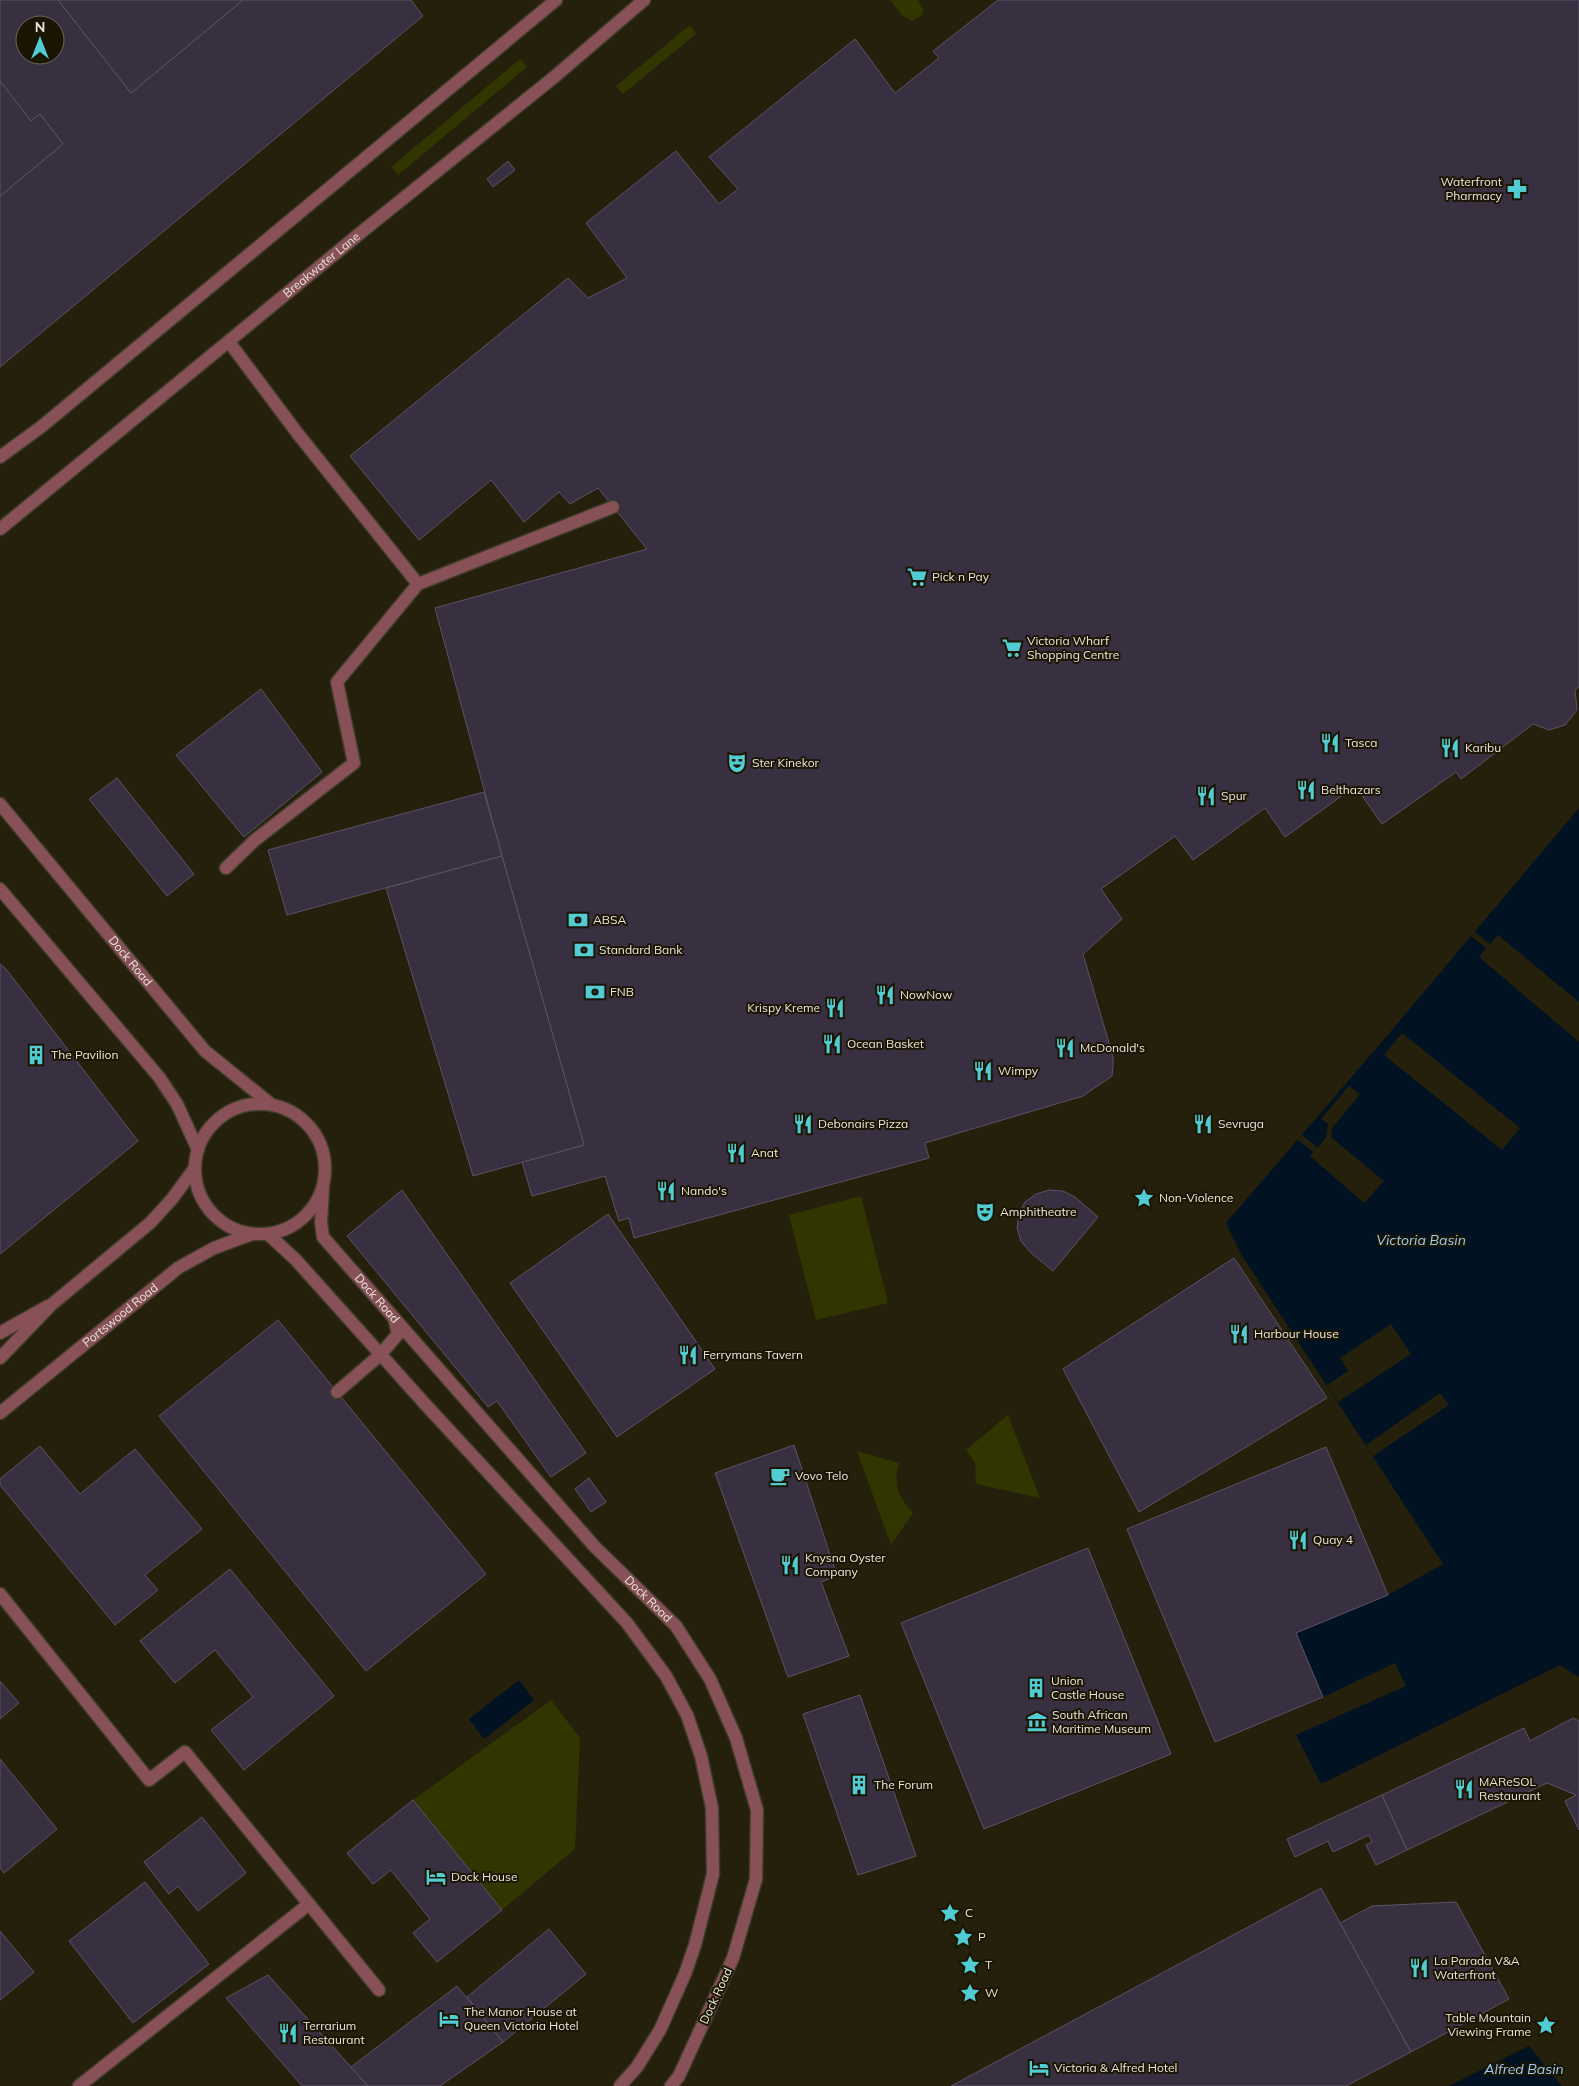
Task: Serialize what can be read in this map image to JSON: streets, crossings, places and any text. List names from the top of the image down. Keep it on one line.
{"streets":{"street":["Breakwater Lane","Dock Road","Portswood Road"]},"crossings":[["Dock Road","Portswood Road"]],"water":["Victoria Basin","Alfred Basin"],"places":{"pharmacy":["Waterfront Pharmacy"],"supermarket":["Pick n Pay","Victoria Wharf Shopping Centre"],"restaurant":["Tasca","Karibu","Belthazars","Spur","NowNow","Krispy Kreme","Ocean Basket","McDonald's","Wimpy","Debonairs Pizza","Sevruga","Anat","Nando's","Harbour House","Ferrymans Tavern","Quay 4","Knysna Oyster Company","MAReSOL Restaurant","La Parada V&A Waterfront","Terrarium Restaurant"],"theatre":["Ster Kinekor","Amphitheatre"],"bank":["ABSA","Standard Bank","FNB"],"building":["The Pavilion","Union Castle House","The Forum"],"place":["Non-Violence","C","P","T","W","Table Mountain Viewing Frame"],"cafe":["Vovo Telo"],"museum":["South African Maritime Museum"],"hotel":["Dock House","The Manor House at Queen Victoria Hotel","Victoria & Alfred Hotel"]},"north":"top"}
